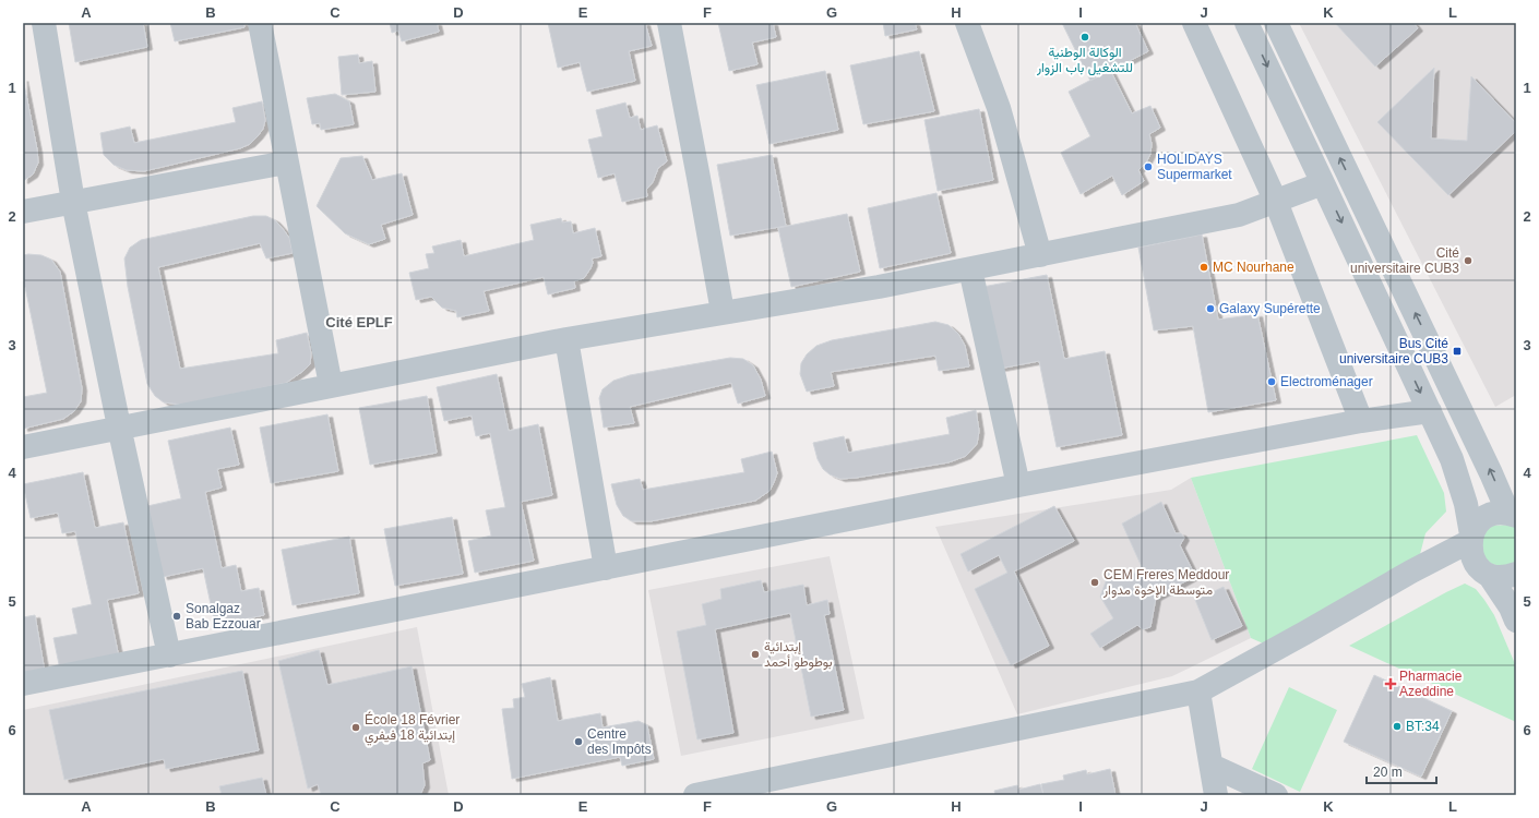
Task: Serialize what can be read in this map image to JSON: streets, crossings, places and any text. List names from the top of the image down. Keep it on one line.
{"districts":["Cité EPLF"],"places":{"other":["الوكالة الوطنية للتشغيل باب الزوار","HOLIDAYS Supermarket","Cité universitaire CUB3","MC Nourhane","Galaxy Supérette","Electroménager","CEM Freres Meddour متوسطة الإخوة مدوار","Sonalgaz Bab Ezzouar","إبتدائية بوطوطو أحمد","BT:34","École 18 Février إبتدائية 18 فيفري","Centre des Impôts"],"transit":["Bus Cité universitaire CUB3"],"health":["Pharmacie Azeddine"]},"scale_bar":"20 m","grid":{"columns":["A","B","C","D","E","F","G","H","I","J","K","L"],"rows":["1","2","3","4","5","6"]}}
